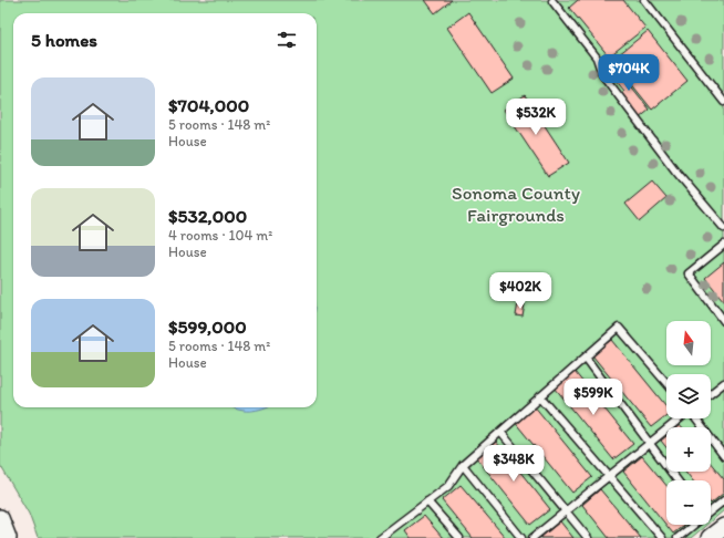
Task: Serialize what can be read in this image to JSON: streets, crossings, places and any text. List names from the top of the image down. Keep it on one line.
{"parks":["Sonoma County Fairgrounds"],"north":"top","page":{"heading":"5 homes","price":["$704K","$532K","$402K","$599K","$348K"],"list":[{"name":"$704,000","note":"5 rooms · 148 m² · House"},{"name":"$532,000","note":"4 rooms · 104 m² · House"},{"name":"$599,000","note":"5 rooms · 148 m² · House"}],"map_buttons":["+","−"]}}
